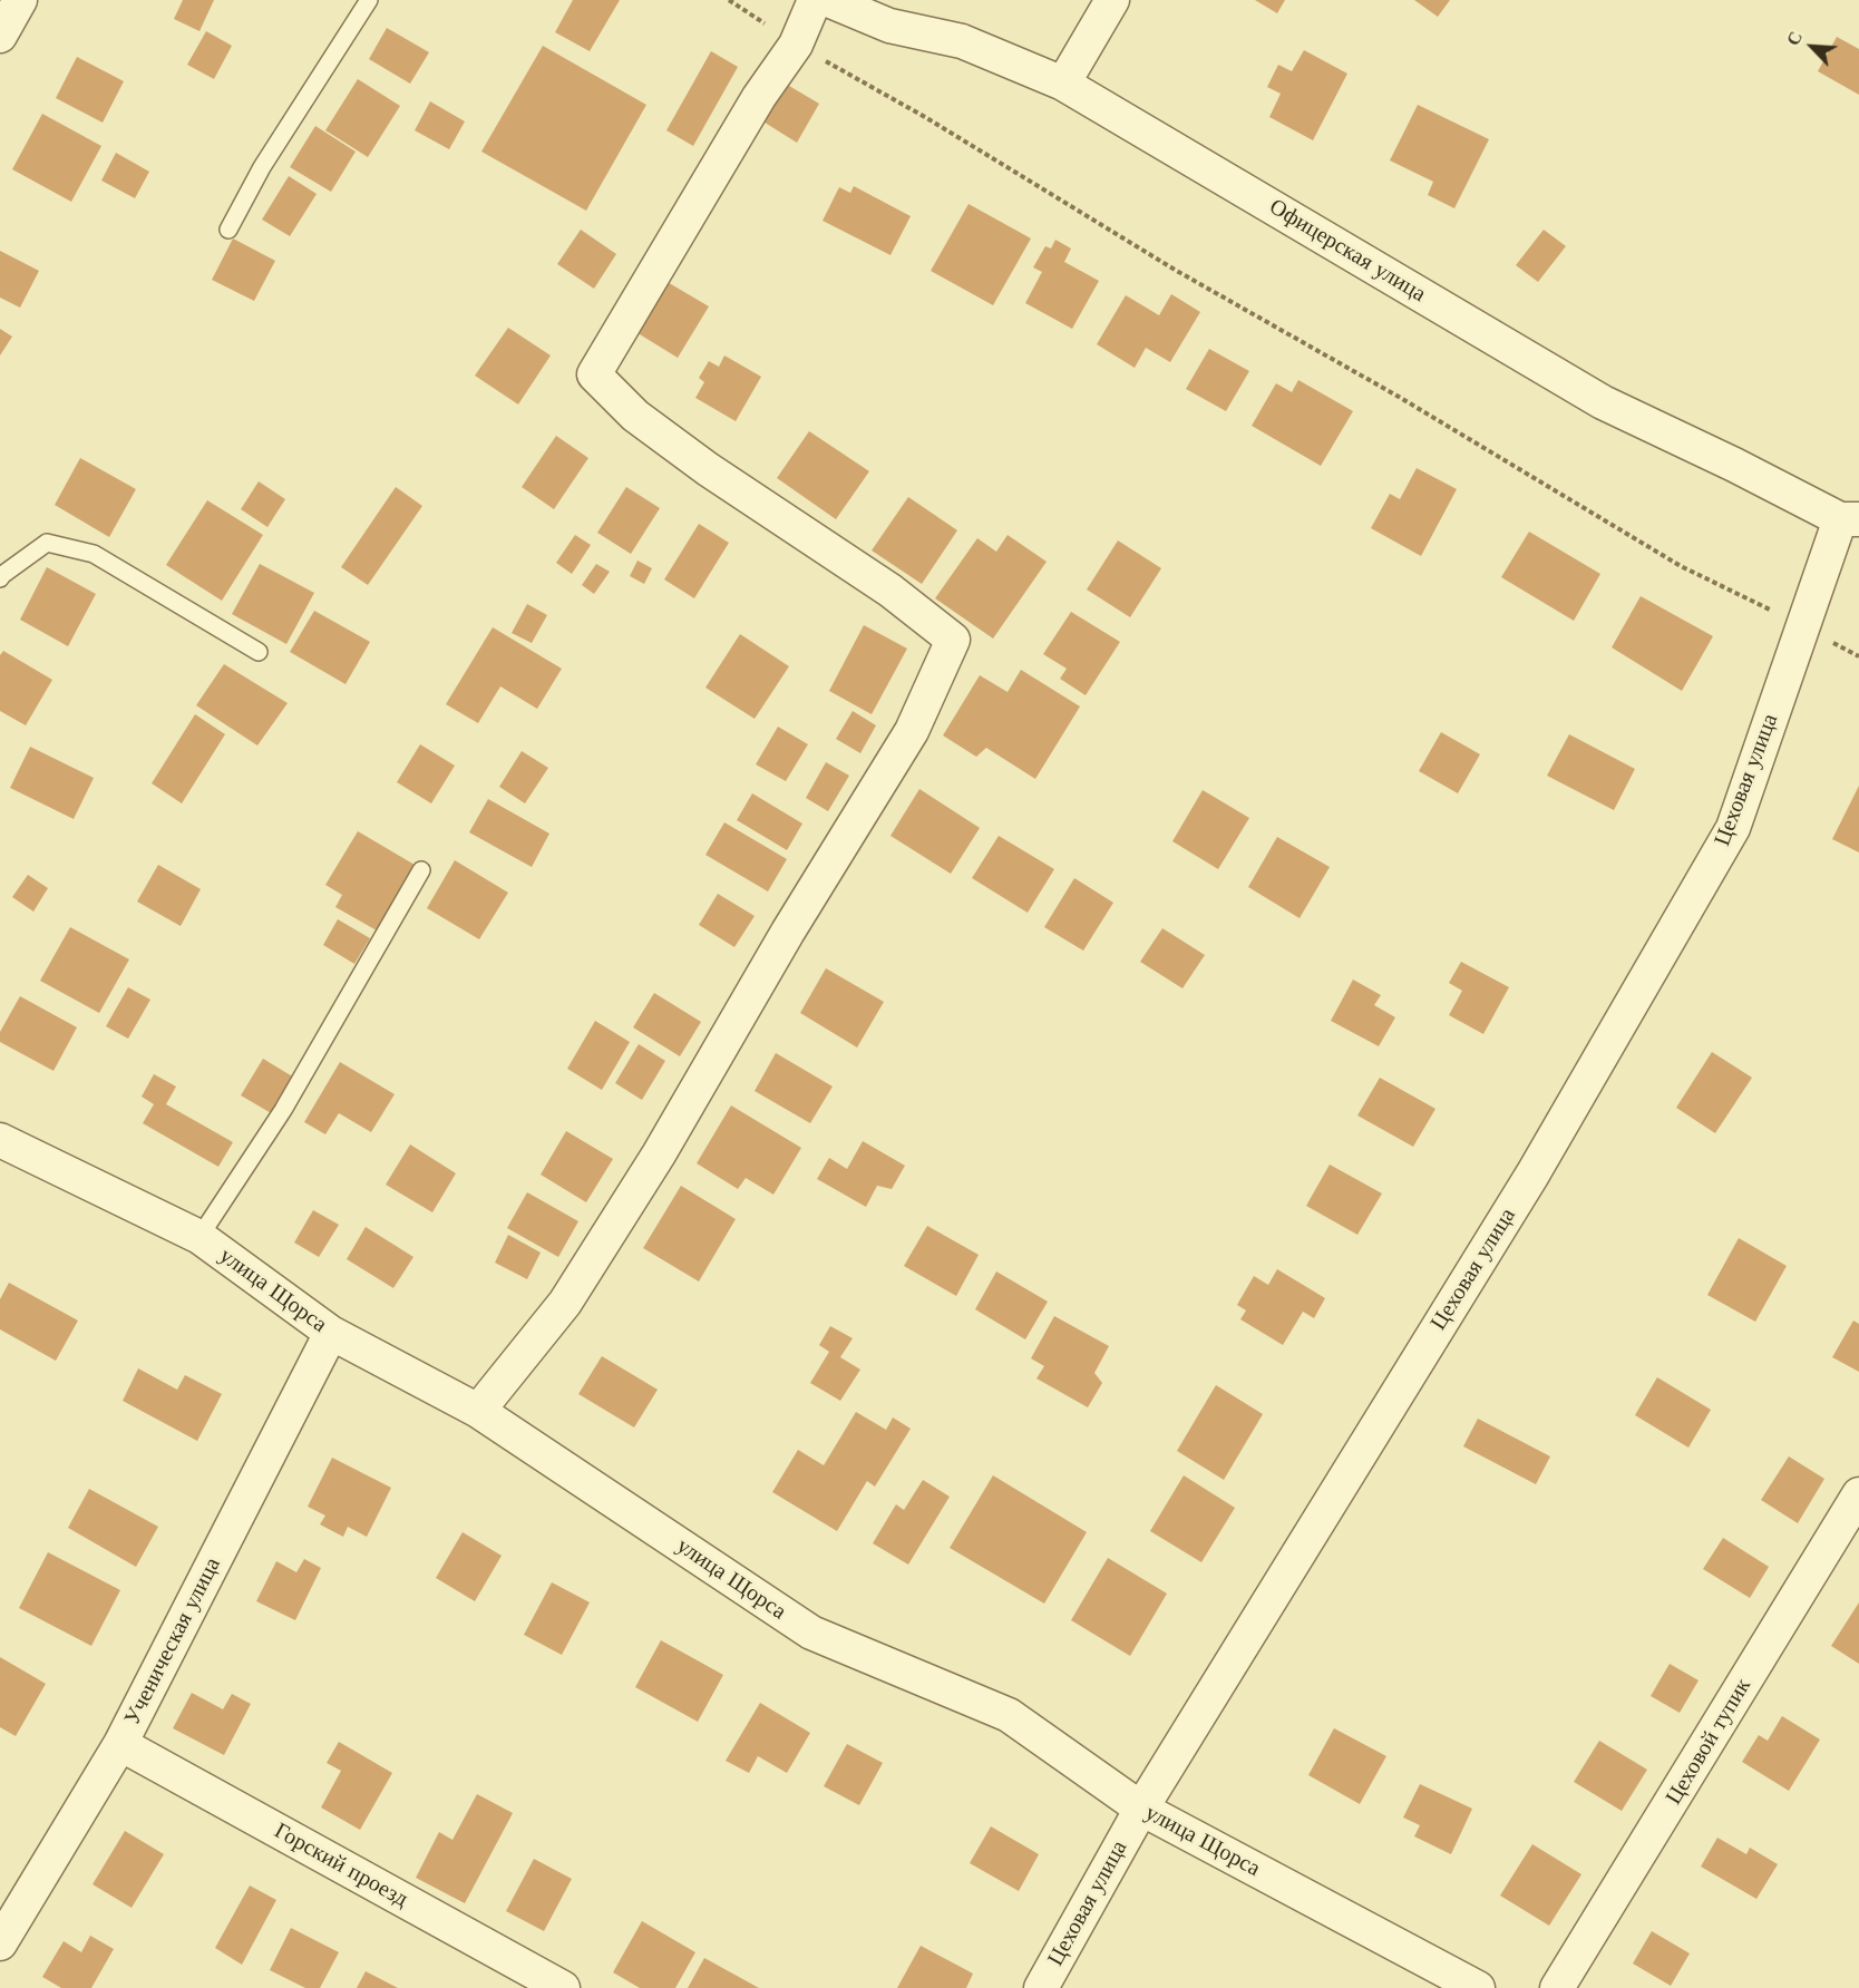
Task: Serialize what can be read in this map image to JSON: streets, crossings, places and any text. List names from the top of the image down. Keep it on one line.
{"streets":{"street":["Офицерская улица","Цеховая улица","улица Щорса","Ученическая улица","Цеховой тупик","Горский проезд"]},"crossings":[["Офицерская улица","Цеховая улица"],["Цеховая улица","улица Щорса"],["улица Щорса","Ученическая улица"],["Ученическая улица","Горский проезд"]],"north":"top left"}
